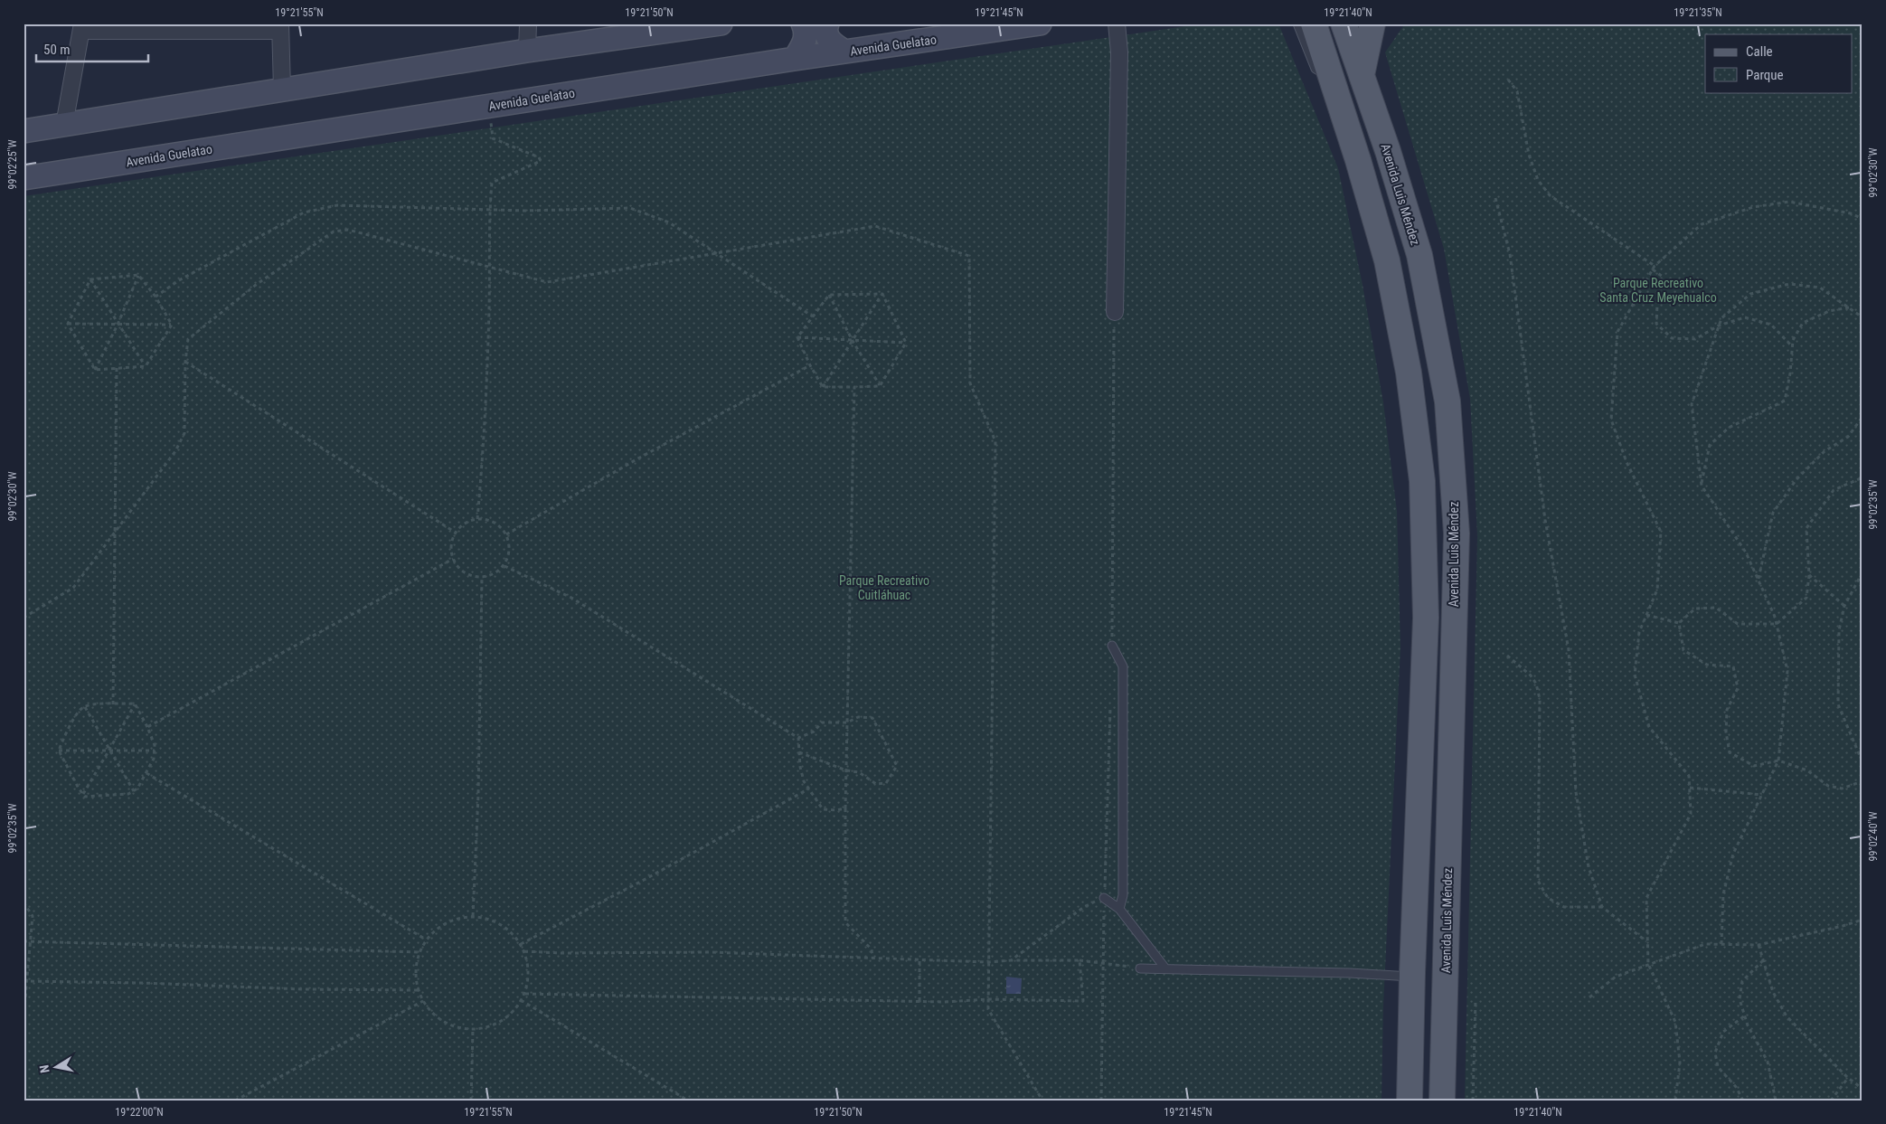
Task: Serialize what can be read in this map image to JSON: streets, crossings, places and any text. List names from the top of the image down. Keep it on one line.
{"streets":{"main road":["Avenida Guelatao","Avenida Luis Méndez"]},"parks":["Parque Recreativo Santa Cruz Meyehualco","Parque Recreativo Cuitláhuac"],"legend":["Calle","Parque"],"scale_bar":"50 m","north":"left","coordinates":["19°21'55\"N","19°21'50\"N","19°21'45\"N","19°21'40\"N","19°21'35\"N","99°02'25\"W","99°02'30\"W","99°02'35\"W","99°02'40\"W","19°22'00\"N"]}
